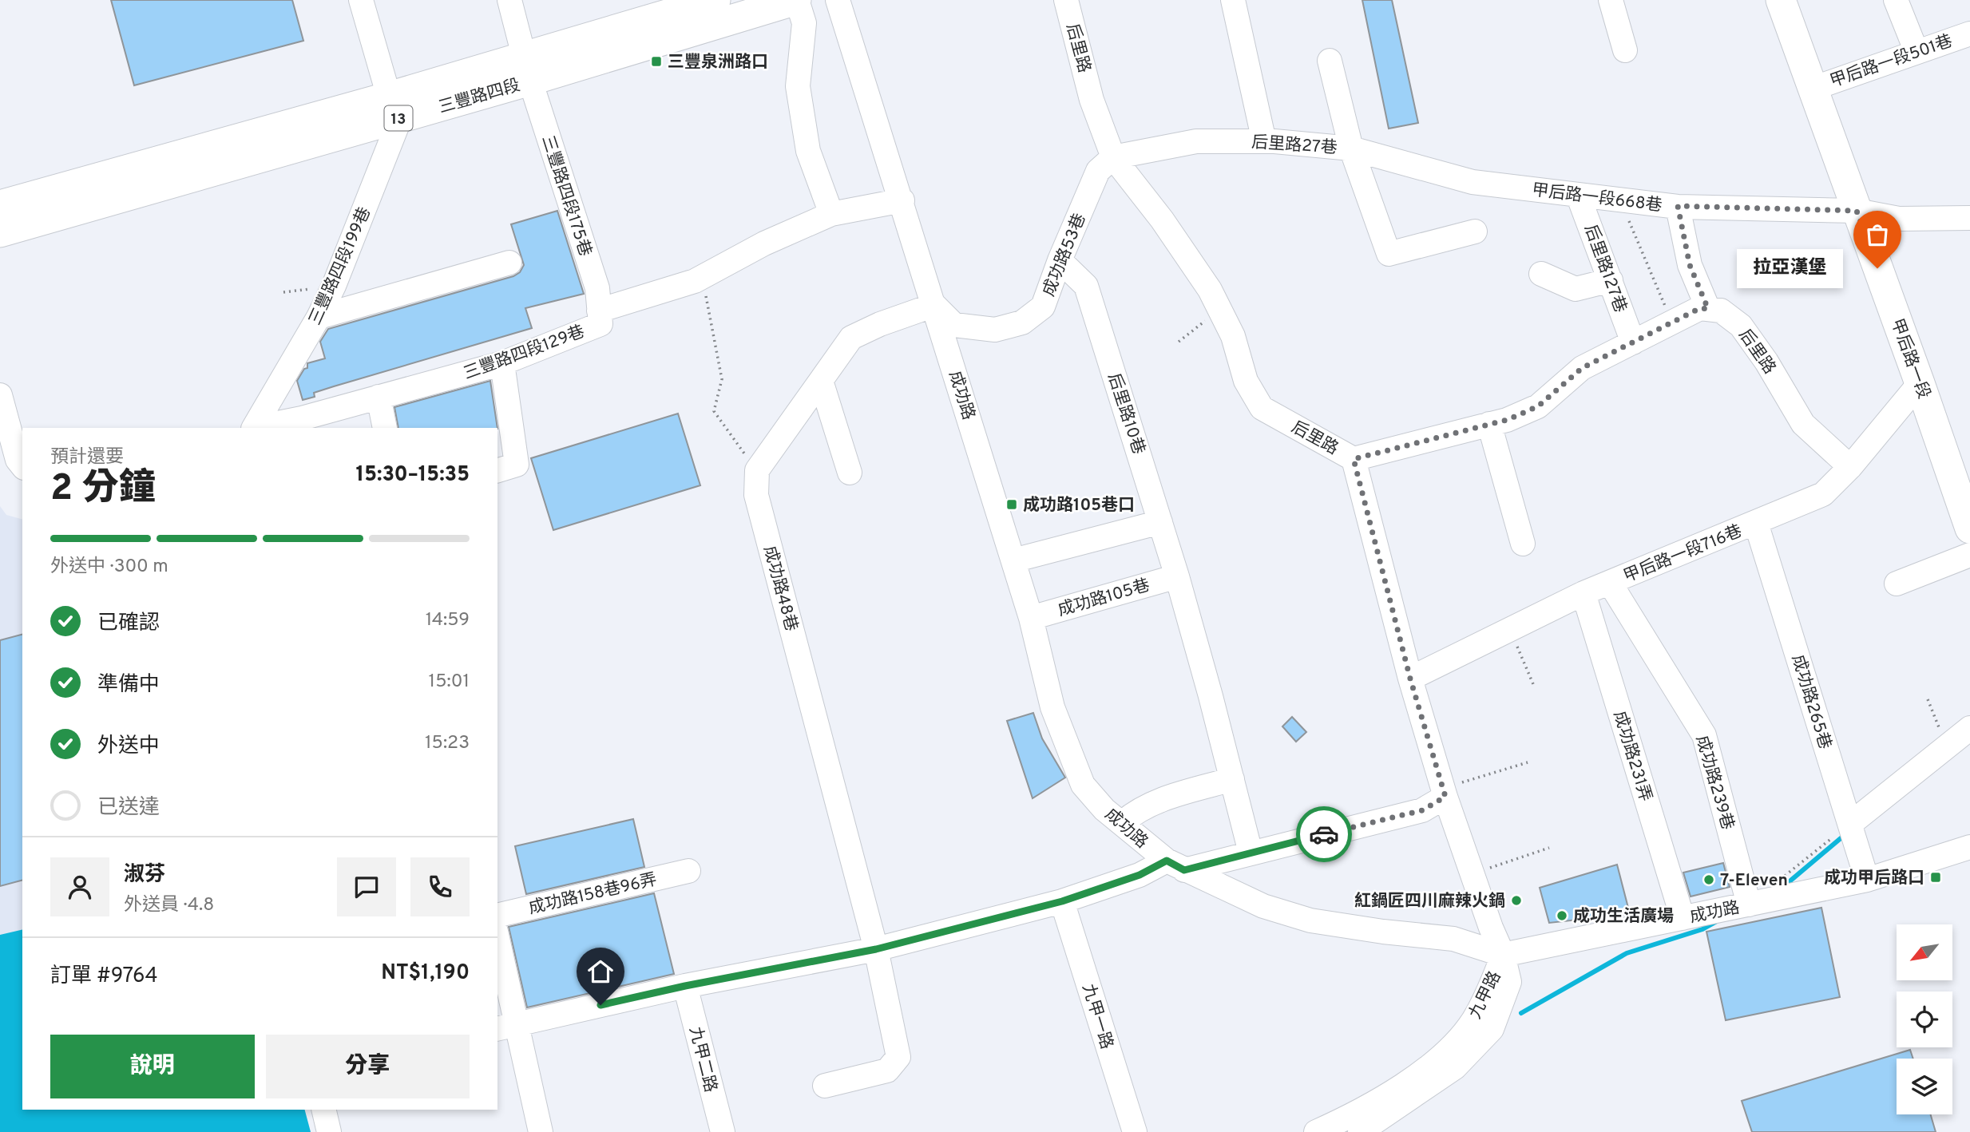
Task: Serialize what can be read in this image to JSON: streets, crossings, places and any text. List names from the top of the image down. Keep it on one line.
{"streets":{"main road":["三豐路四段","13","甲后路一段"],"street":["后里路","甲后路一段501巷","后里路27巷","三豐路四段175巷","甲后路一段668巷","成功路53巷","三豐路四段199巷","后里路127巷","三豐路四段129巷","成功路","后里路10巷","甲后路一段716巷","成功路48巷","成功路105巷","成功路265巷","成功路231弄","成功路239巷","成功路158巷96弄","九甲路","九甲一路","九甲二路"]},"crossings":[["后里路","后里路27巷"],["后里路","成功路53巷"],["后里路","后里路127巷"],["后里路","甲后路一段716巷"],["甲后路一段501巷","甲后路一段"],["三豐路四段","三豐路四段175巷"],["三豐路四段","三豐路四段199巷"],["后里路27巷","甲后路一段668巷"],["后里路27巷","成功路53巷"],["三豐路四段175巷","三豐路四段129巷"],["甲后路一段668巷","后里路127巷"],["甲后路一段668巷","甲后路一段"],["成功路53巷","成功路"],["成功路53巷","后里路10巷"],["三豐路四段129巷","成功路"],["甲后路一段","甲后路一段716巷"],["成功路","成功路105巷"],["成功路","成功路265巷"],["成功路","成功路231弄"],["成功路","成功路239巷"],["成功路","九甲路"],["后里路10巷","成功路105巷"],["甲后路一段716巷","成功路265巷"],["甲后路一段716巷","成功路231弄"],["甲后路一段716巷","成功路239巷"]],"places":{"transit":["三豐泉洲路口","成功路105巷口","成功甲后路口"],"other":["拉亞漢堡","7-Eleven","紅鍋匠四川麻辣火鍋","成功生活廣場"]},"north":"bottom left","page":{"bubble":"拉亞漢堡","heading":["2 分鐘","預計還要","15:30–15:35"],"panel":["淑芬","外送員 · 4.8","訂單 #9764","NT$1,190"],"bar":"外送中 · 300 m","list":[["已確認","14:59"],["準備中","15:01"],["外送中","15:23"],"已送達"],"buttons":["說明","分享"]}}
